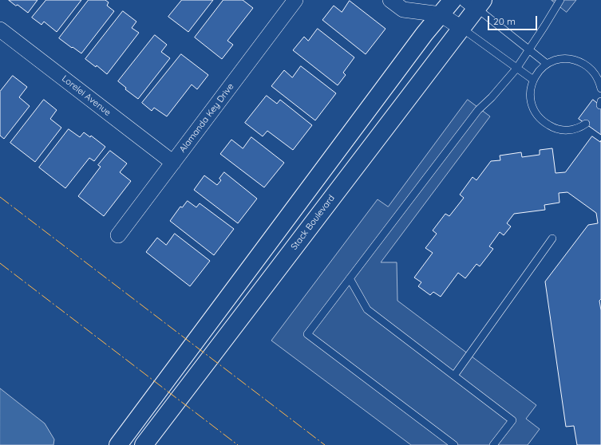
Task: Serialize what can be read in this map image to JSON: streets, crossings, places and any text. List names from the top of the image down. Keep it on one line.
{"streets":{"street":["Lorelei Avenue","Alamanda Key Drive","Stack Boulevard"]},"crossings":[["Lorelei Avenue","Alamanda Key Drive"]],"scale_bar":"20 m"}
